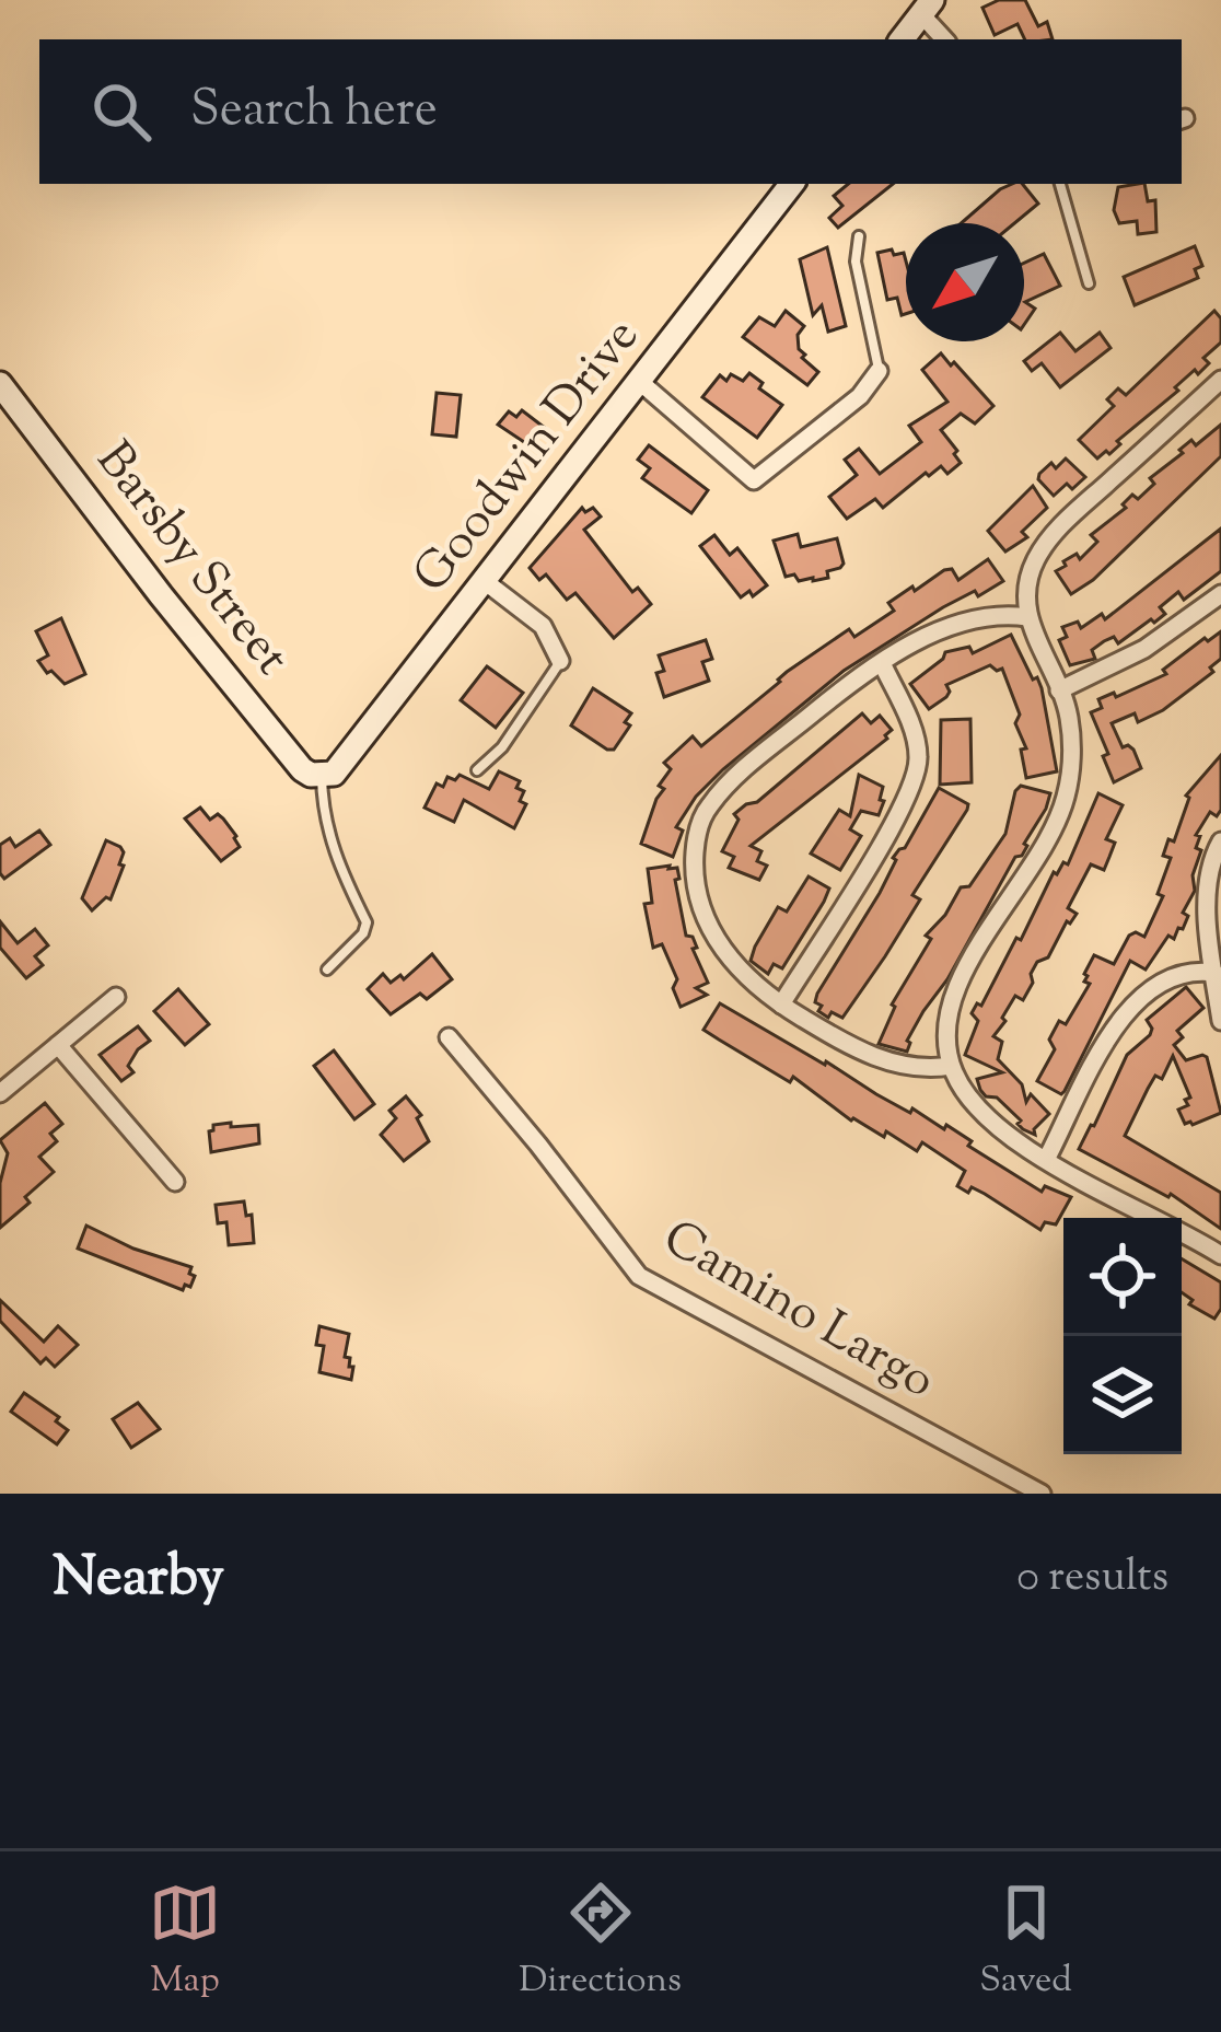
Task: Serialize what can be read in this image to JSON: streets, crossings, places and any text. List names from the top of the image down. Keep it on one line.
{"streets":{"street":["Goodwin Drive","Barsby Street","Camino Largo"]},"crossings":[["Goodwin Drive","Barsby Street"]],"north":"bottom left","page":{"search":"Search here","heading":["Nearby","0 results"],"nav":["Map","Directions","Saved"]}}
